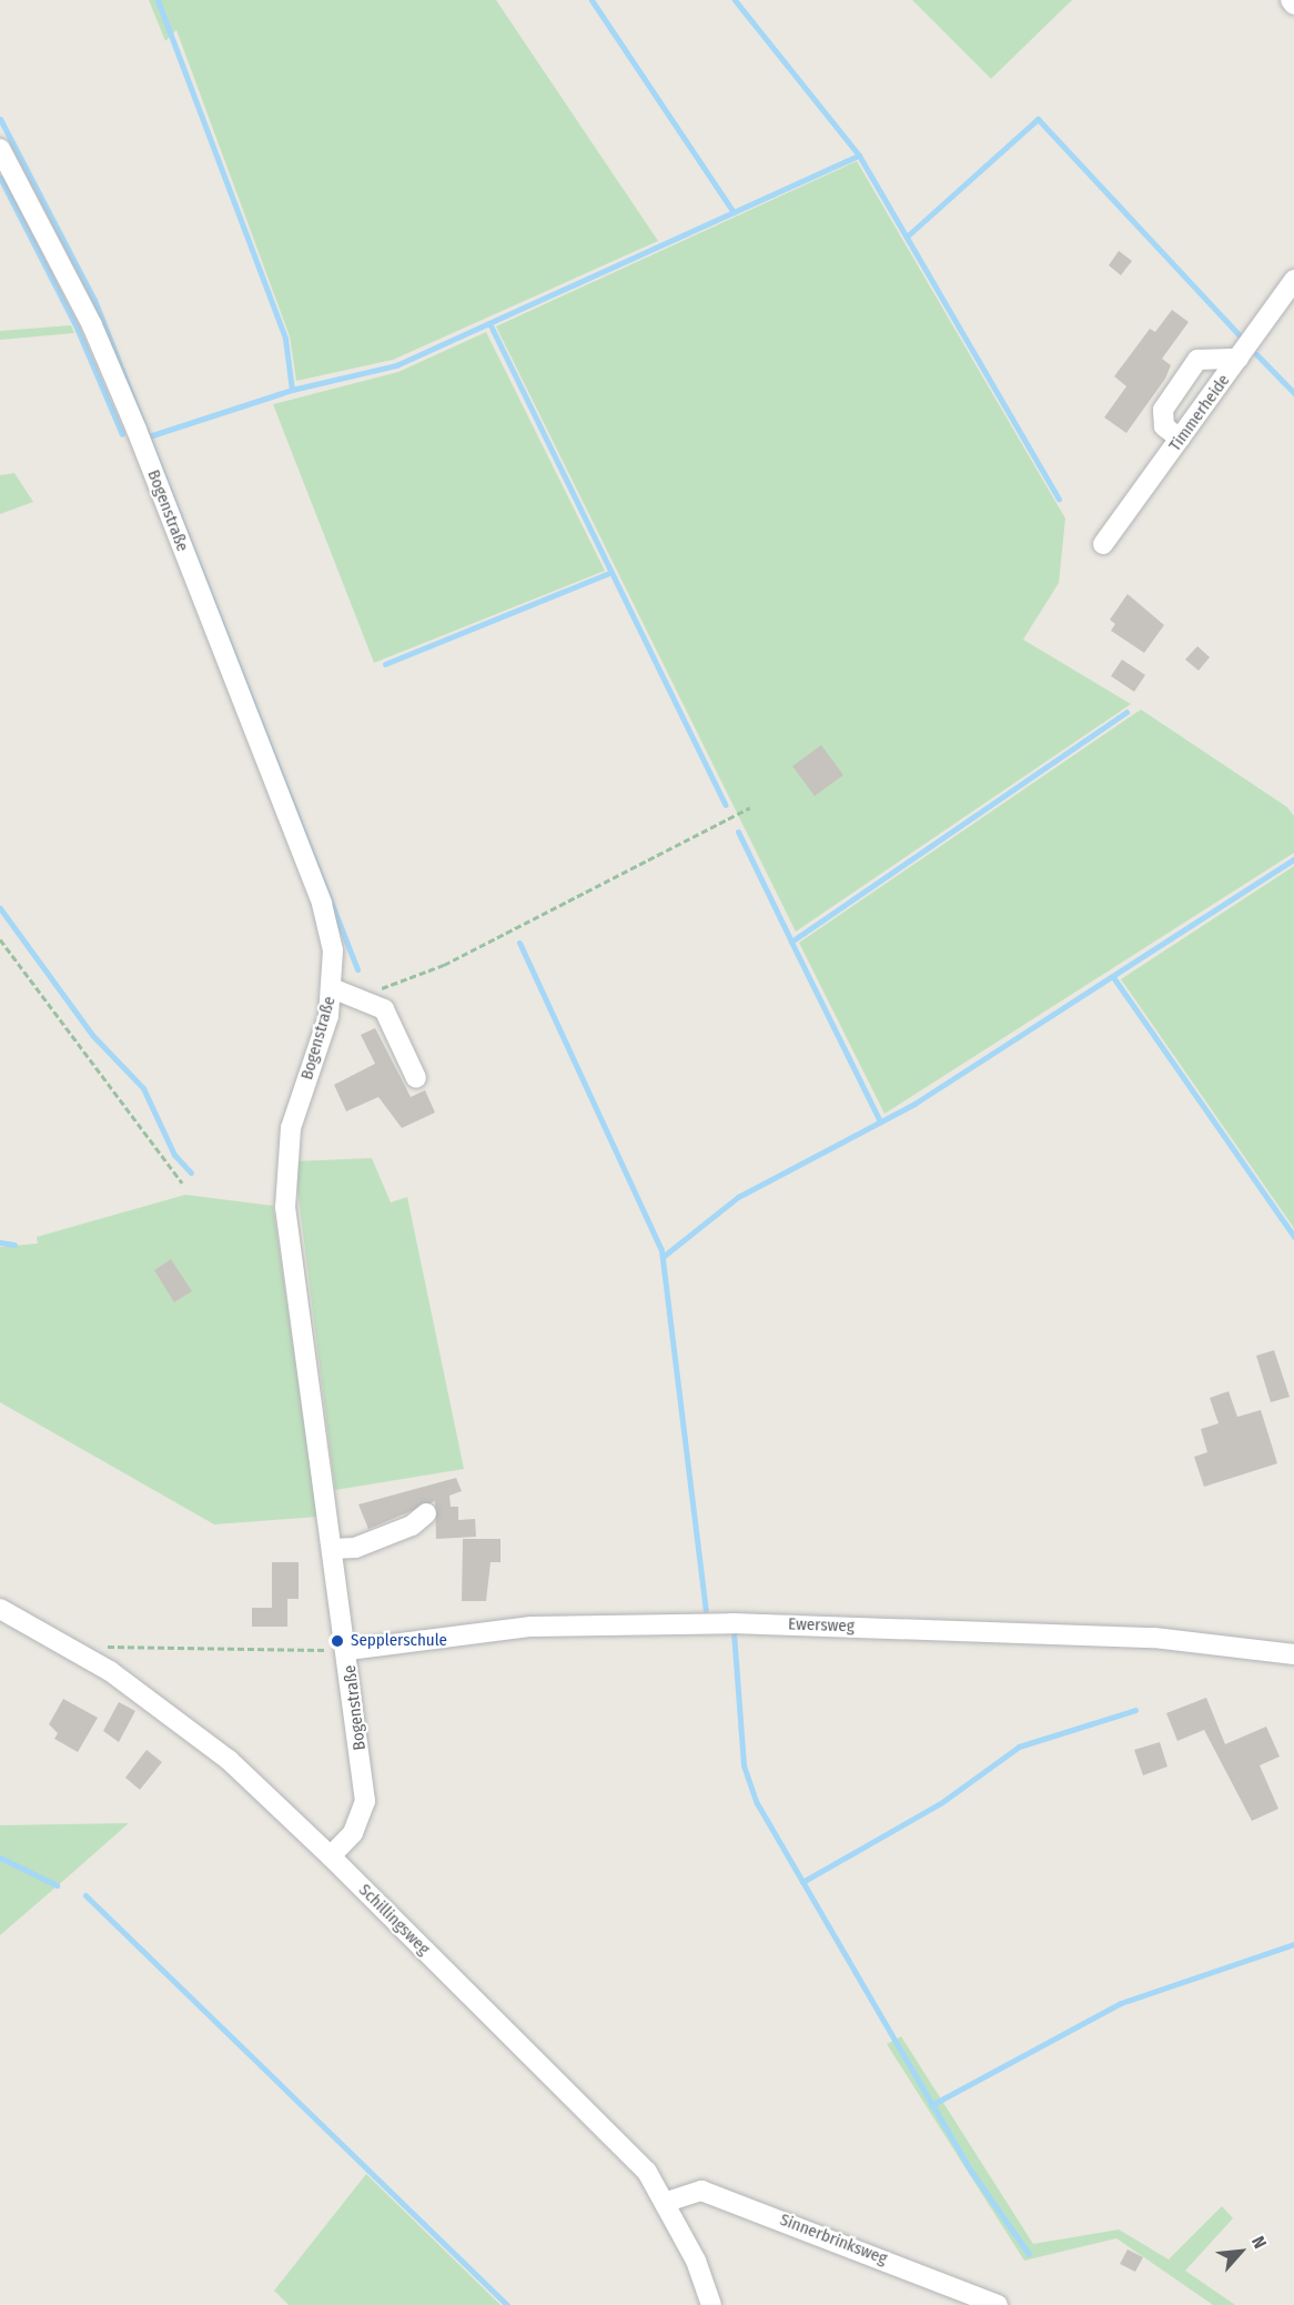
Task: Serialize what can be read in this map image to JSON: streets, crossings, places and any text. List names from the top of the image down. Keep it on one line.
{"streets":{"street":["Timmerheide","Bogenstraße","Ewersweg","Schillingsweg","Sinnerbrinksweg"]},"crossings":[["Bogenstraße","Ewersweg"],["Bogenstraße","Schillingsweg"],["Schillingsweg","Sinnerbrinksweg"]],"places":["Sepplerschule"],"north":"top right"}
